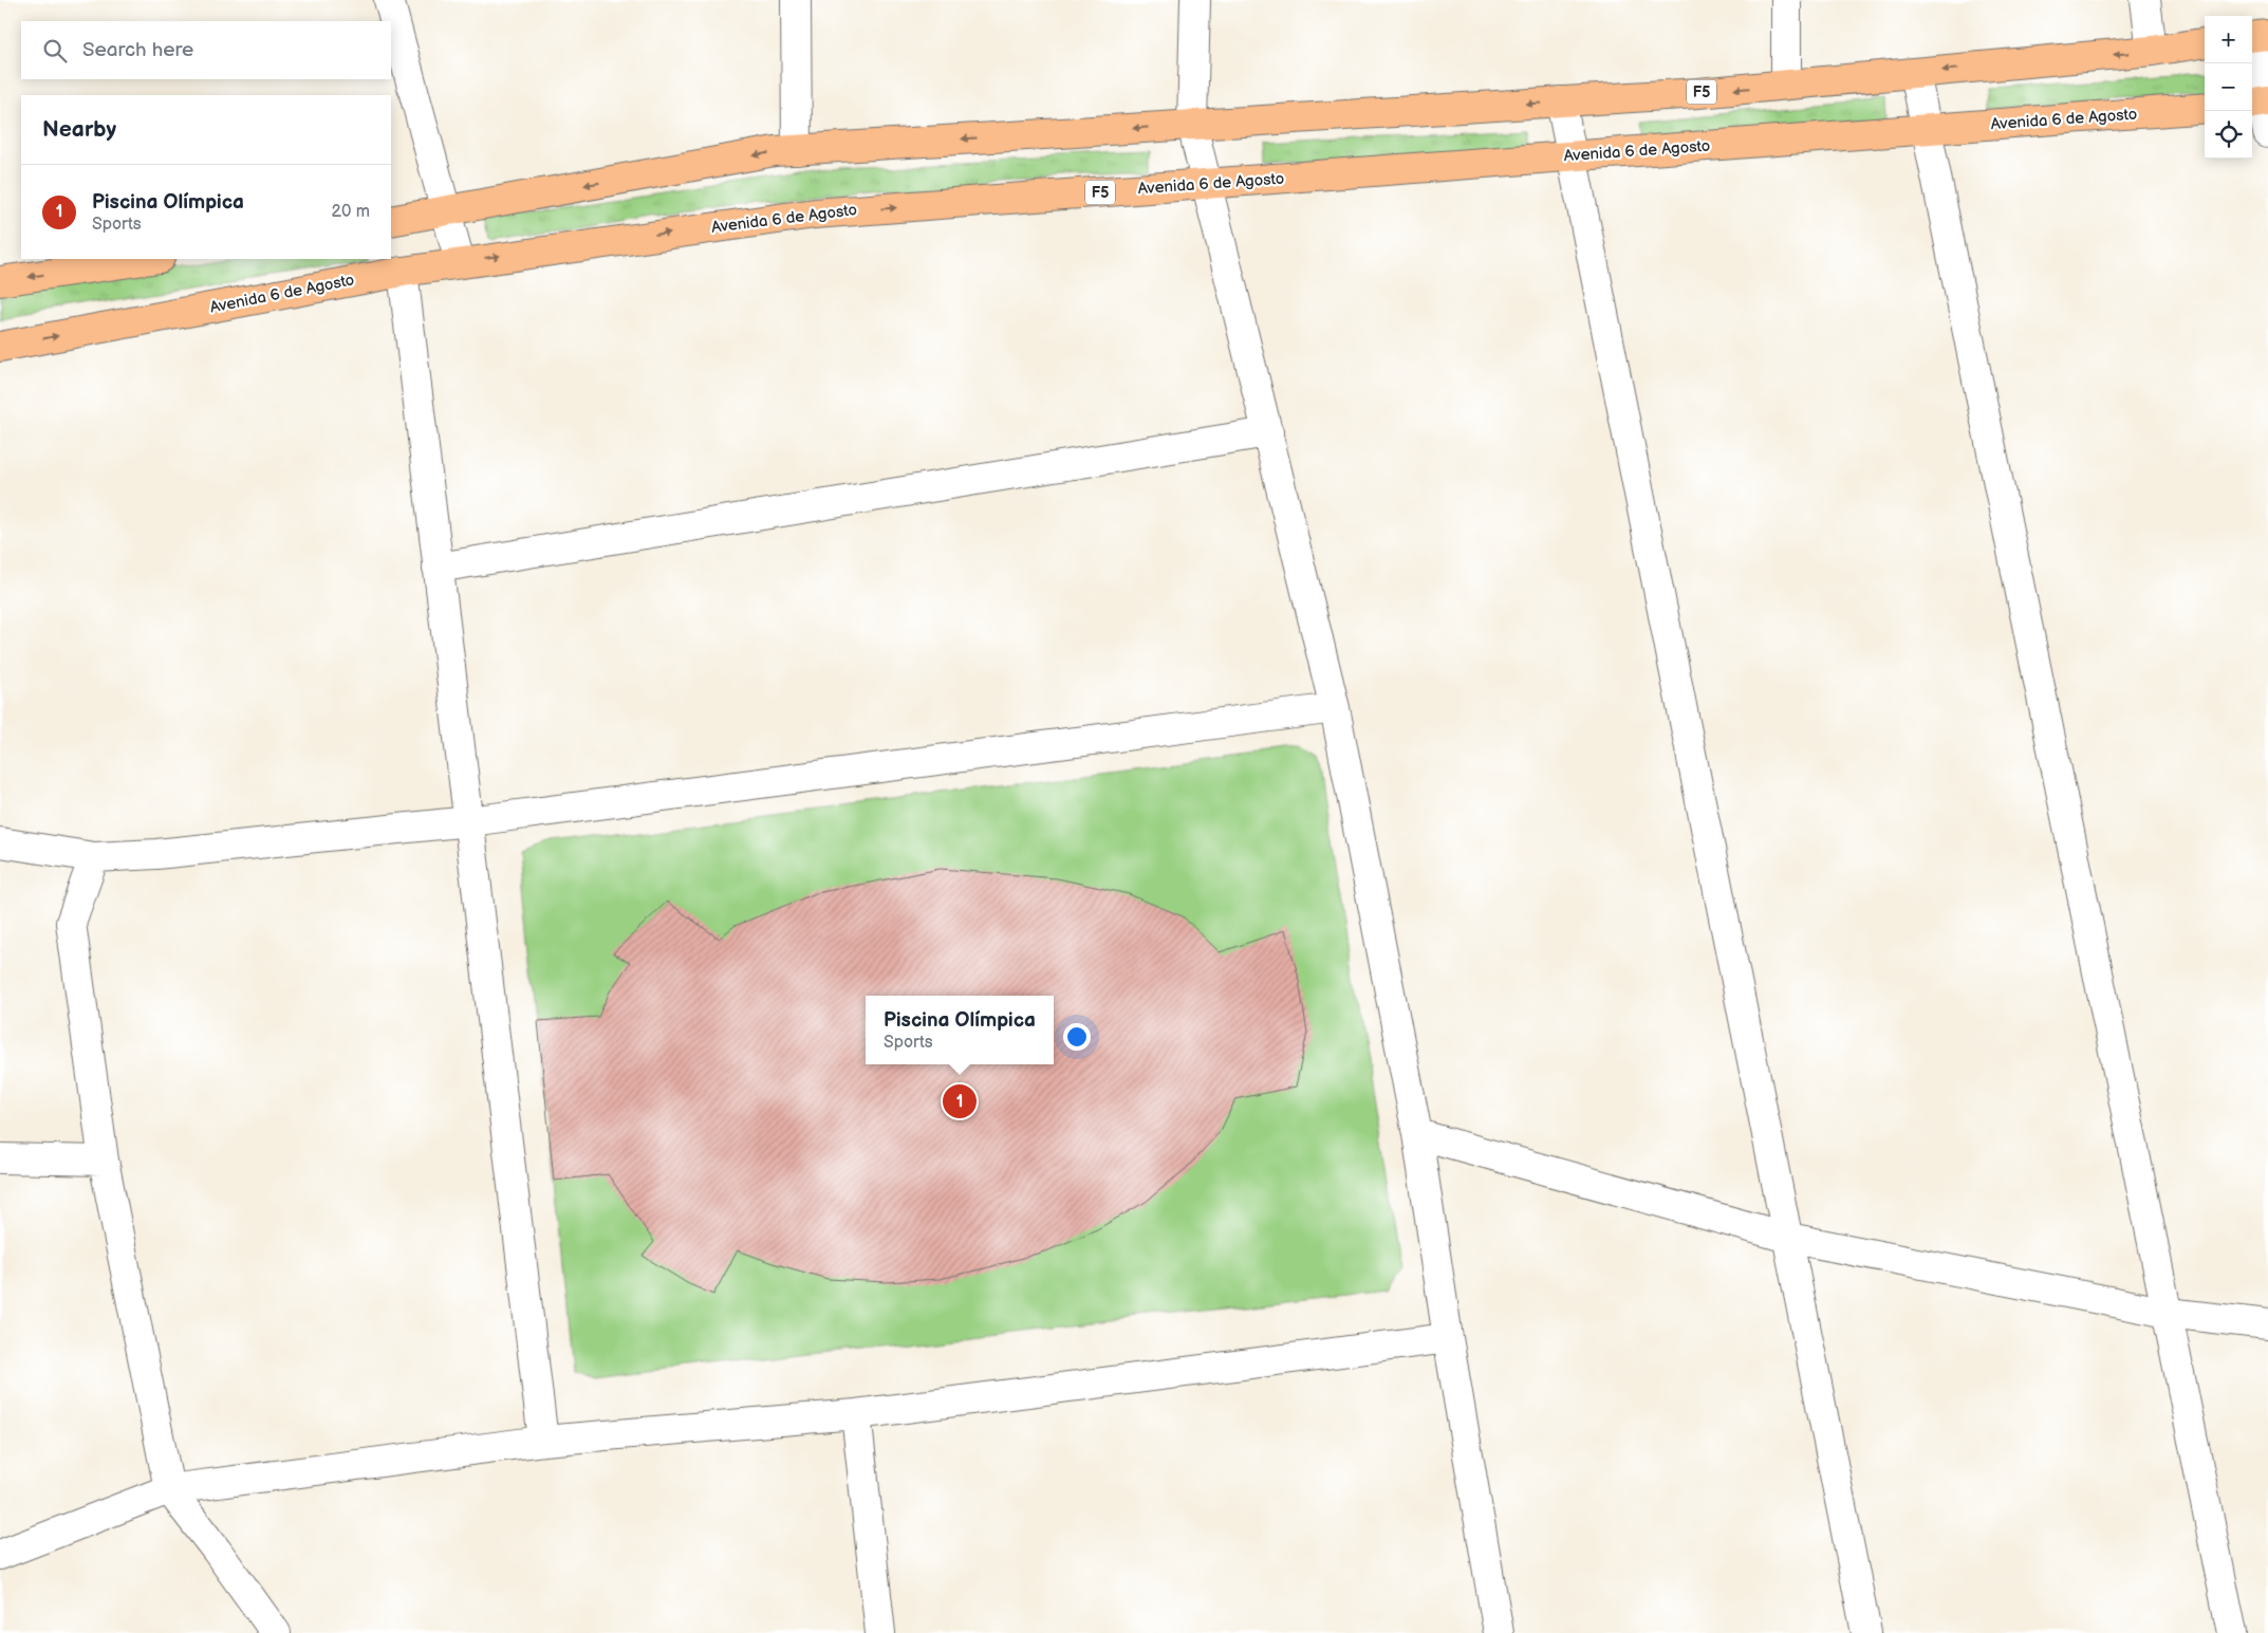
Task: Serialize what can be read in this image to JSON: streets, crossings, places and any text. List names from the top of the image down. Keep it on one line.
{"streets":{"highway":["F5","Avenida 6 de Agosto"]},"page":{"map_buttons":["+","−"],"search":"Search here","heading":"Nearby","list":[{"mark":"1","name":"Piscina Olímpica","note":"Sports","value":"20 m"}],"popup":["Piscina Olímpica","Sports"],"pins":"1"}}
